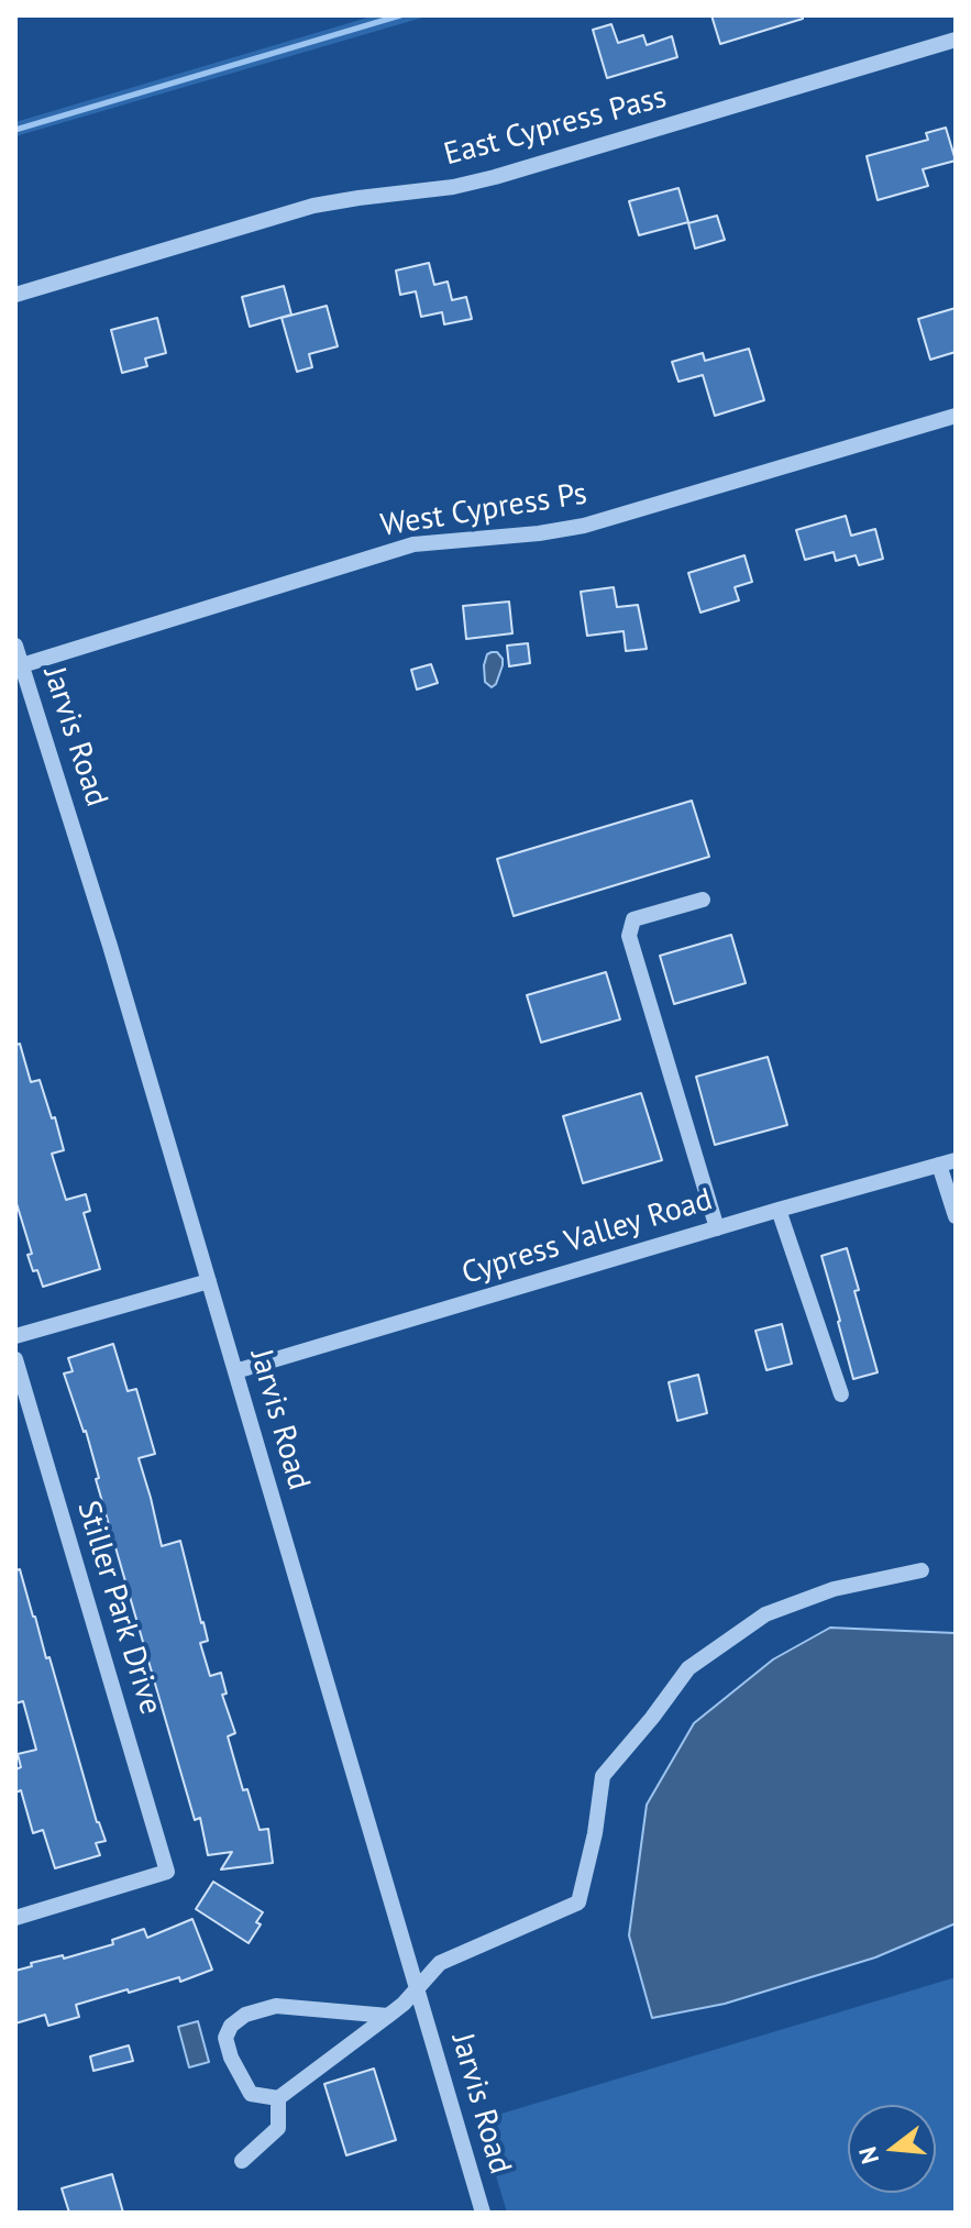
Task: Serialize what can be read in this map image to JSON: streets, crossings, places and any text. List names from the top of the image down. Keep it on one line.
{"streets":{"street":["East Cypress Pass","West Cypress Ps","Jarvis Road","Cypress Valley Road","Stiller Park Drive"]},"crossings":[["West Cypress Ps","Jarvis Road"],["Jarvis Road","Cypress Valley Road"]],"north":"left"}
